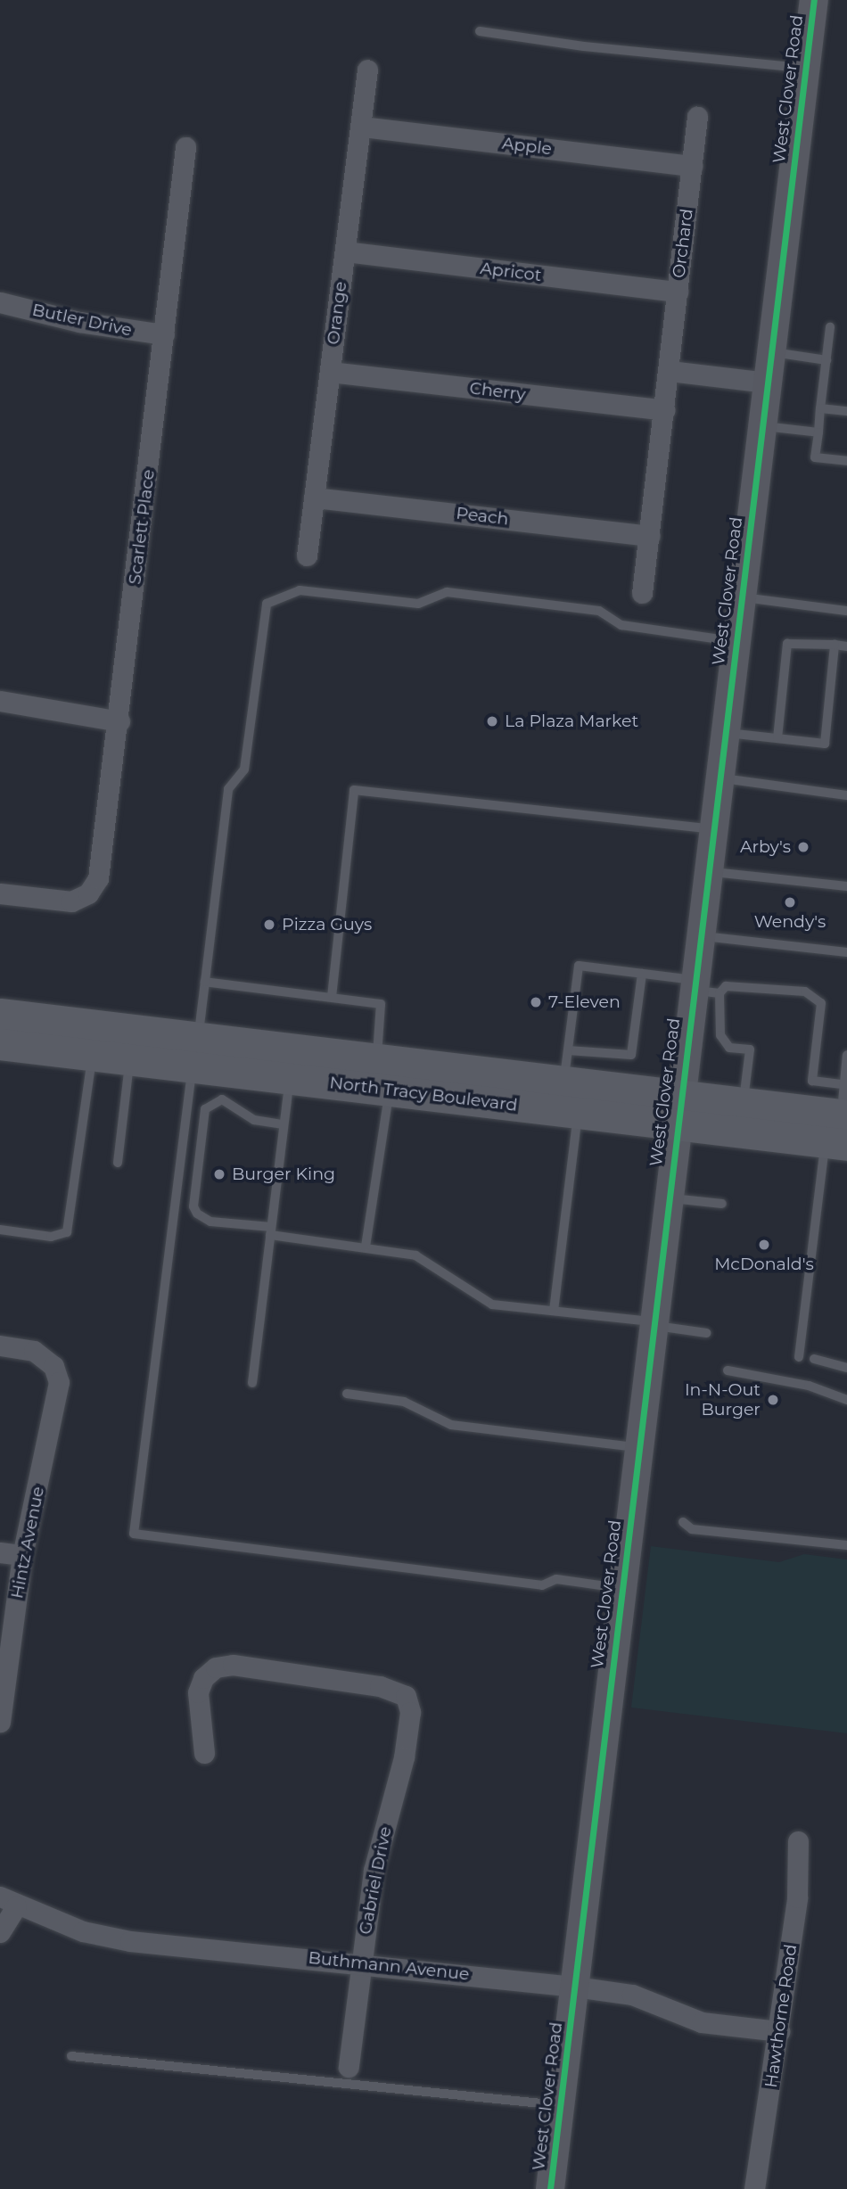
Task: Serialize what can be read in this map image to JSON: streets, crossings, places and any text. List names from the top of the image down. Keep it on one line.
{"streets":{"main road":["North Tracy Boulevard"],"street":["West Clover Road","Apple","Orchard","Apricot","Orange","Butler Drive","Cherry","Peach","Scarlett Place","Hintz Avenue","Gabriel Drive","Buthmann Avenue","Hawthorne Road"]},"crossings":[["West Clover Road","North Tracy Boulevard"],["West Clover Road","Buthmann Avenue"],["Apple","Orchard"],["Apple","Orange"],["Orchard","Apricot"],["Orchard","Cherry"],["Orchard","Peach"],["Apricot","Orange"],["Orange","Cherry"],["Orange","Peach"],["Butler Drive","Scarlett Place"],["Gabriel Drive","Buthmann Avenue"],["Buthmann Avenue","Hawthorne Road"]],"places":["La Plaza Market","Arby's","Wendy's","Pizza Guys","7-Eleven","Burger King","McDonald's","In-N-Out Burger"]}
